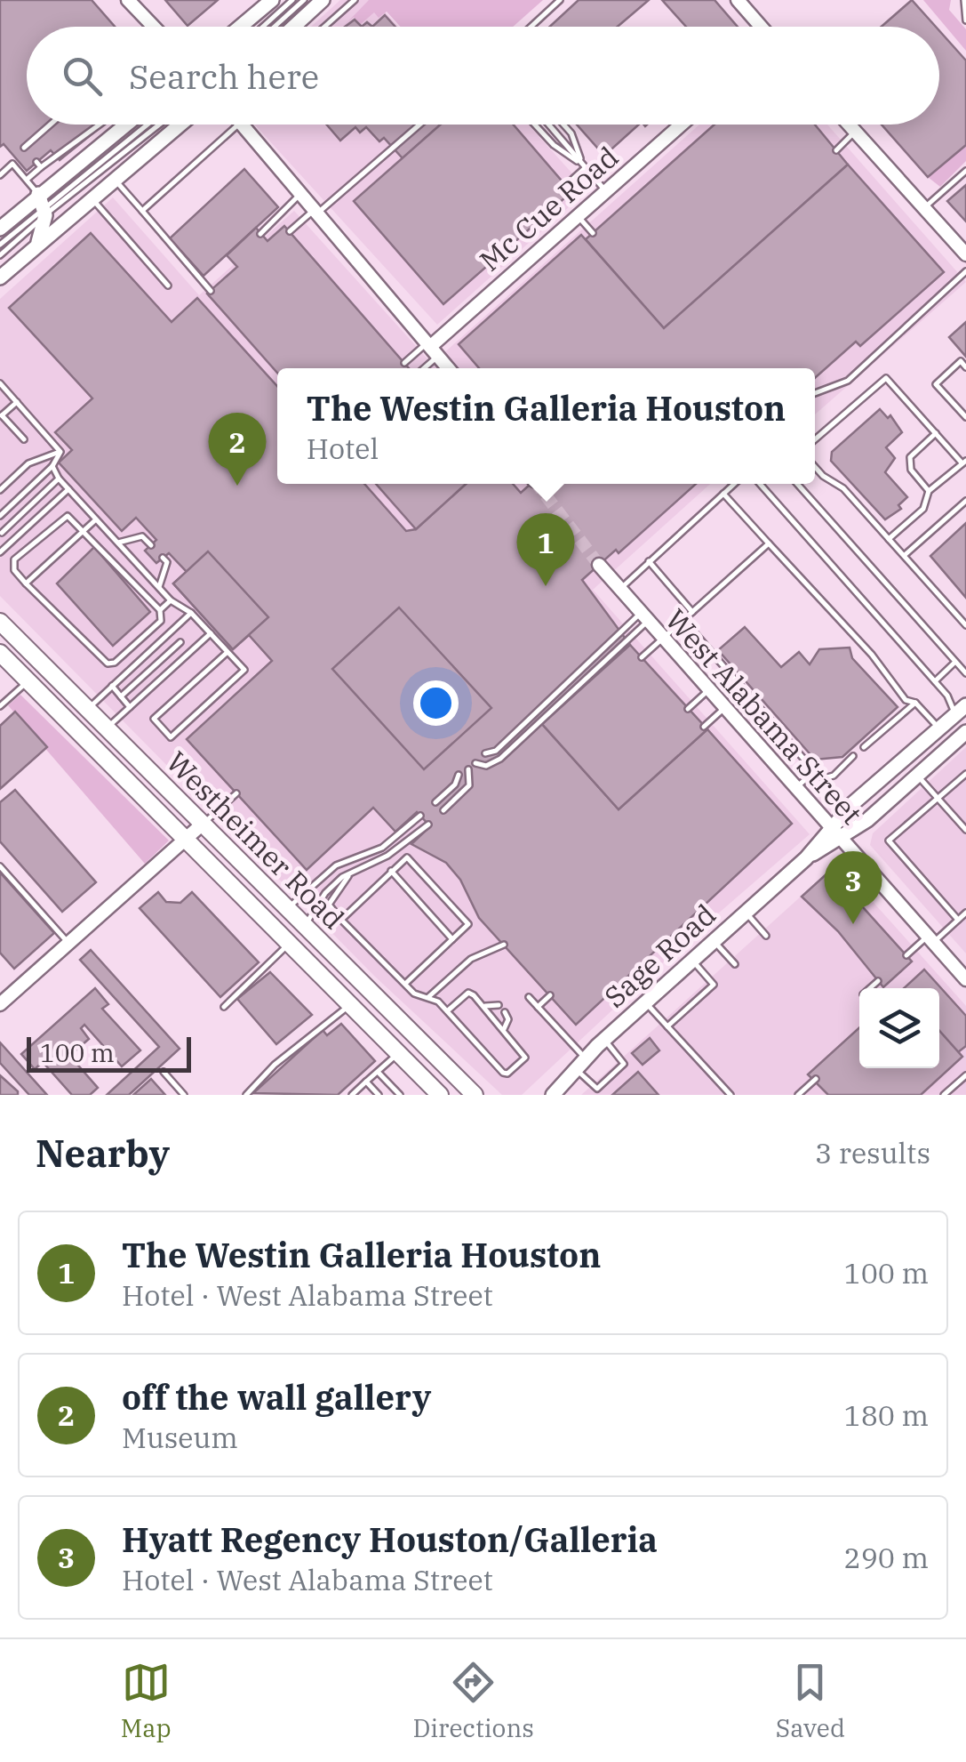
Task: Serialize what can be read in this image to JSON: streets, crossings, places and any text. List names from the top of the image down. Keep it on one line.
{"streets":{"main road":["Westheimer Road","Sage Road"],"street":["Mc Cue Road","West Alabama Street"]},"crossings":[["West Alabama Street","Sage Road"]],"scale_bar":"100 m","page":{"search":"Search here","popup":["The Westin Galleria Houston","Hotel"],"pins":["2","1","3"],"scale":"100 m","heading":["Nearby","3 results"],"list":[{"mark":"1","name":"The Westin Galleria Houston","note":"Hotel · West Alabama Street","value":"100 m"},{"mark":"2","name":"off the wall gallery","note":"Museum","value":"180 m"},{"mark":"3","name":"Hyatt Regency Houston/Galleria","note":"Hotel · West Alabama Street","value":"290 m"}],"nav":["Map","Directions","Saved"]}}
